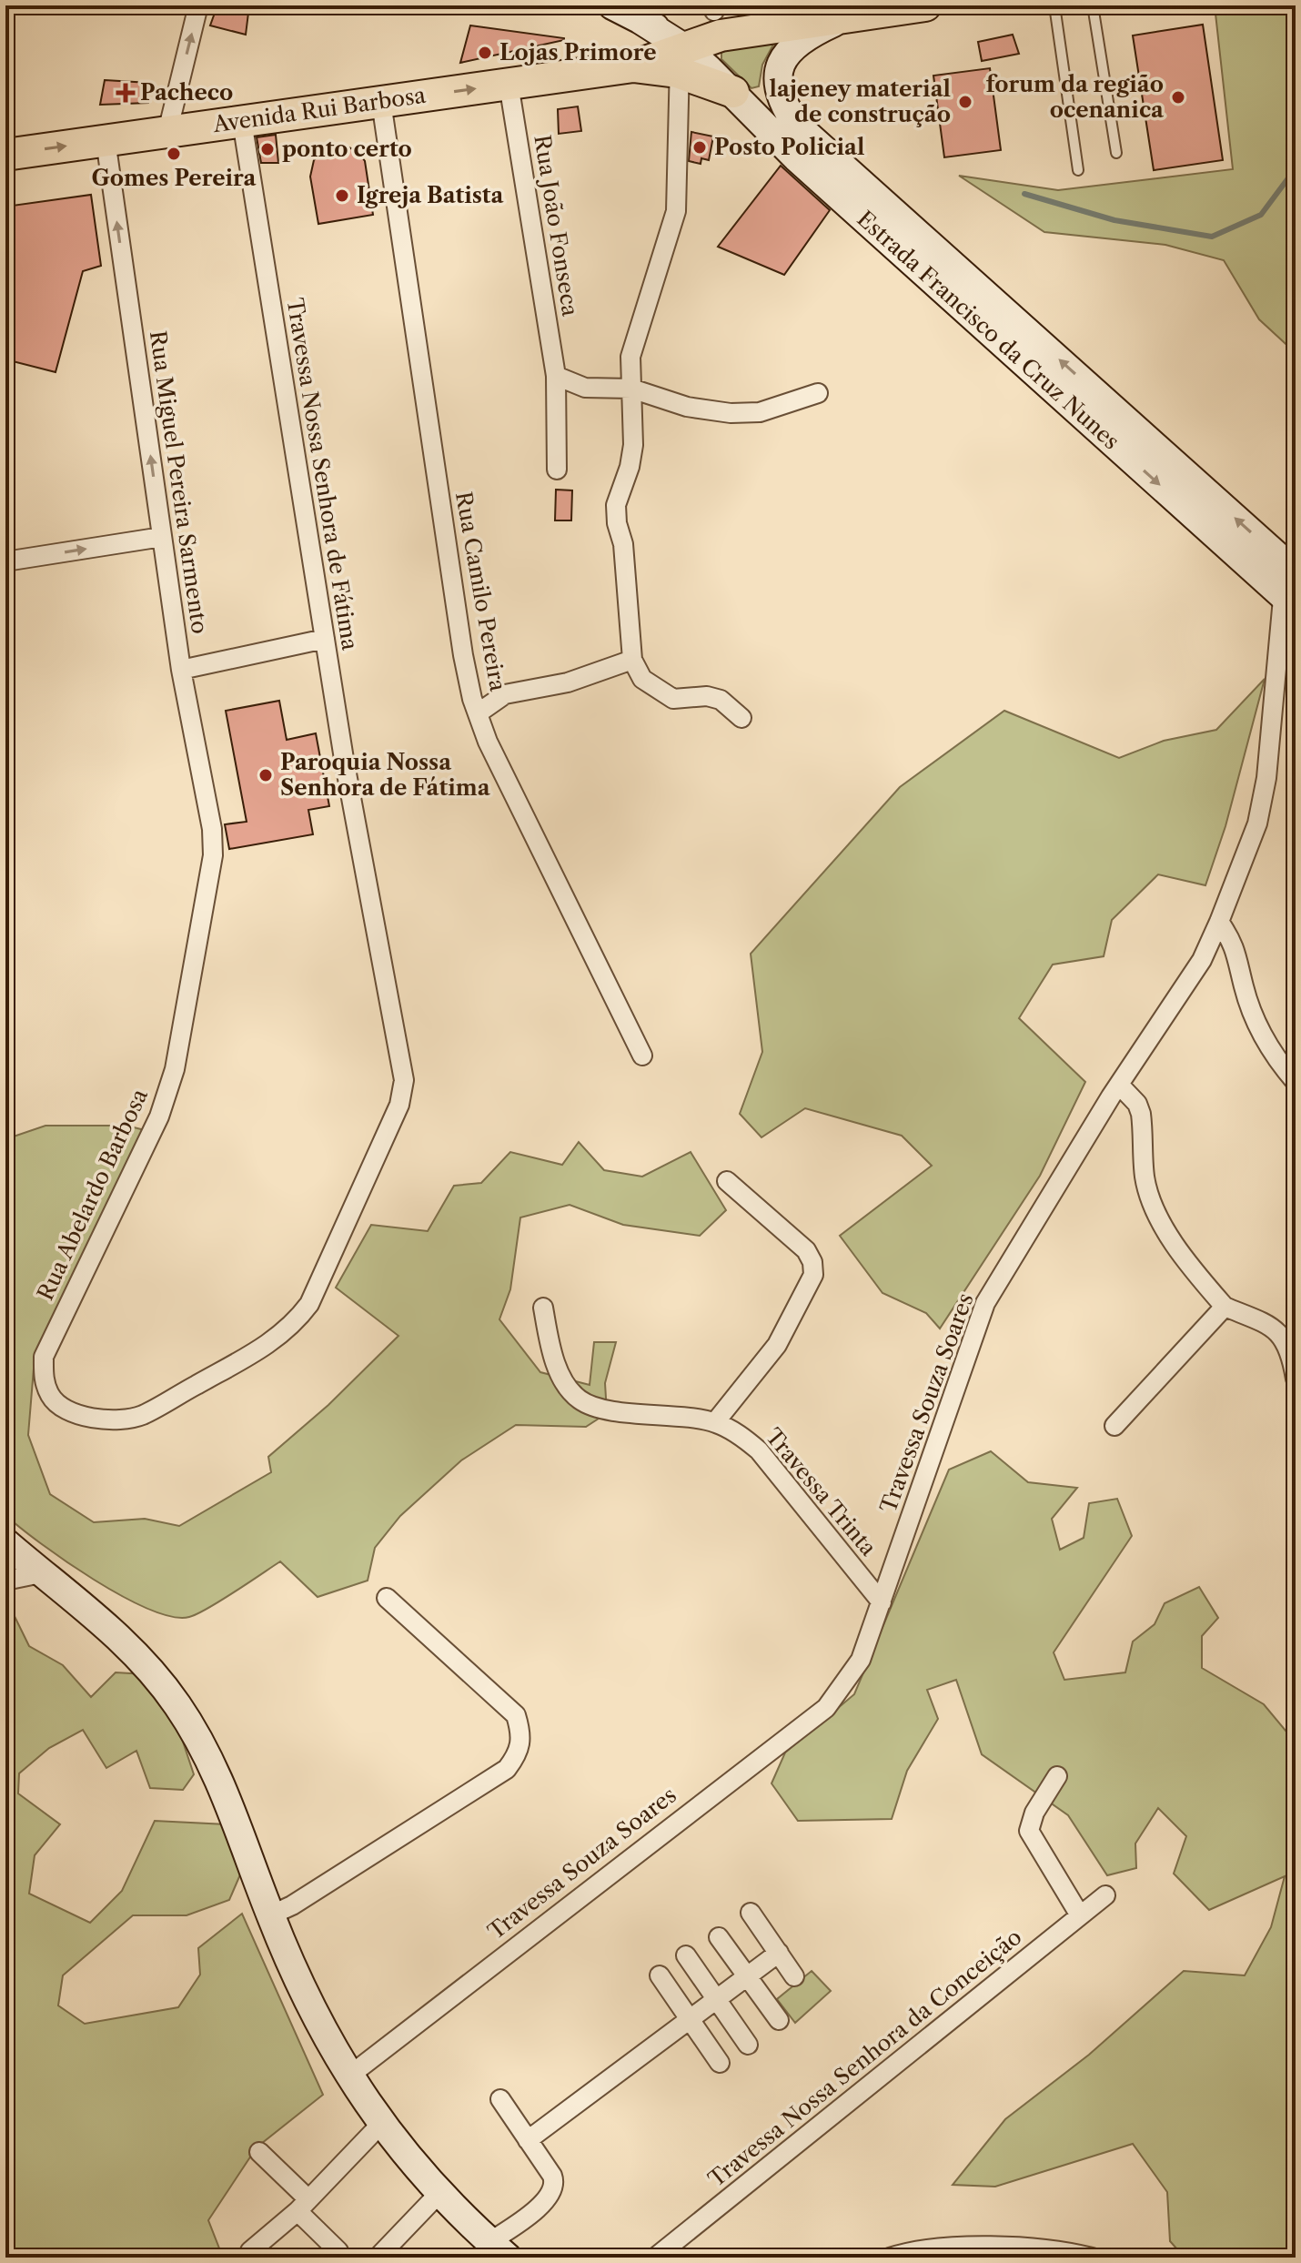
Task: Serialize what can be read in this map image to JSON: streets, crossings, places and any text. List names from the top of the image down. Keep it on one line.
{"streets":{"main road":["Avenida Rui Barbosa","Estrada Francisco da Cruz Nunes"],"street":["Rua João Fonseca","Travessa Nossa Senhora de Fátima","Rua Miguel Pereira Sarmento","Rua Camilo Pereira","Rua Abelardo Barbosa","Travessa Souza Soares","Travessa Trinta","Travessa Nossa Senhora da Conceição"]},"crossings":[["Avenida Rui Barbosa","Rua João Fonseca"],["Avenida Rui Barbosa","Estrada Francisco da Cruz Nunes"],["Avenida Rui Barbosa","Travessa Nossa Senhora de Fátima"],["Avenida Rui Barbosa","Rua Miguel Pereira Sarmento"],["Avenida Rui Barbosa","Rua Camilo Pereira"],["Estrada Francisco da Cruz Nunes","Travessa Souza Soares"],["Travessa Nossa Senhora de Fátima","Rua Abelardo Barbosa"],["Rua Miguel Pereira Sarmento","Rua Abelardo Barbosa"],["Travessa Souza Soares","Travessa Trinta"]],"one_way":["Rua Miguel Pereira Sarmento"],"places":{"other":["Lojas Primore","forum da região ocenanica","lajeney material de construção","Posto Policial","ponto certo","Gomes Pereira","Igreja Batista","Paroquia Nossa Senhora de Fátima"],"health":["Pacheco"]}}
